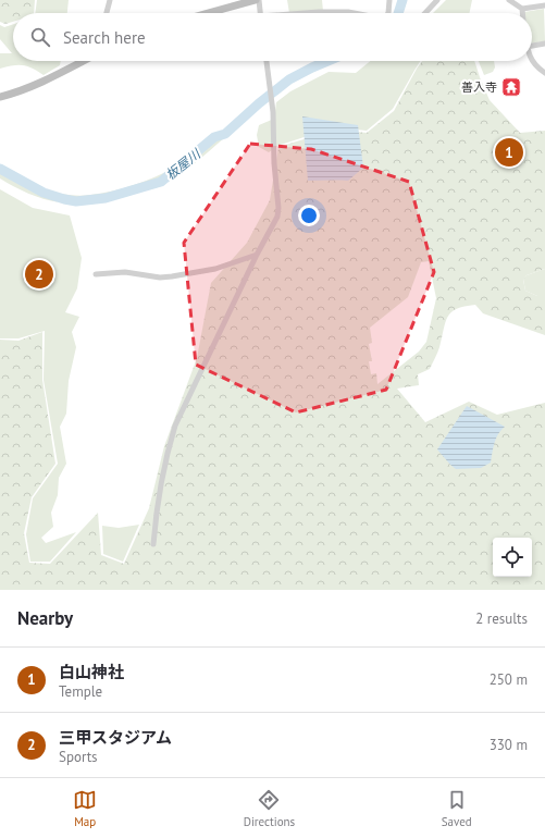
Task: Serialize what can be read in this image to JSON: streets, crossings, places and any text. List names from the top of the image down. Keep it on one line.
{"water":["板屋川"],"places":{"temple":["善入寺"]},"page":{"search":"Search here","pins":["1","2"],"heading":["Nearby","2 results"],"list":[{"mark":"1","name":"白山神社","note":"Temple","value":"250 m"},{"mark":"2","name":"三甲スタジアム","note":"Sports","value":"330 m"}],"nav":["Map","Directions","Saved"]}}
